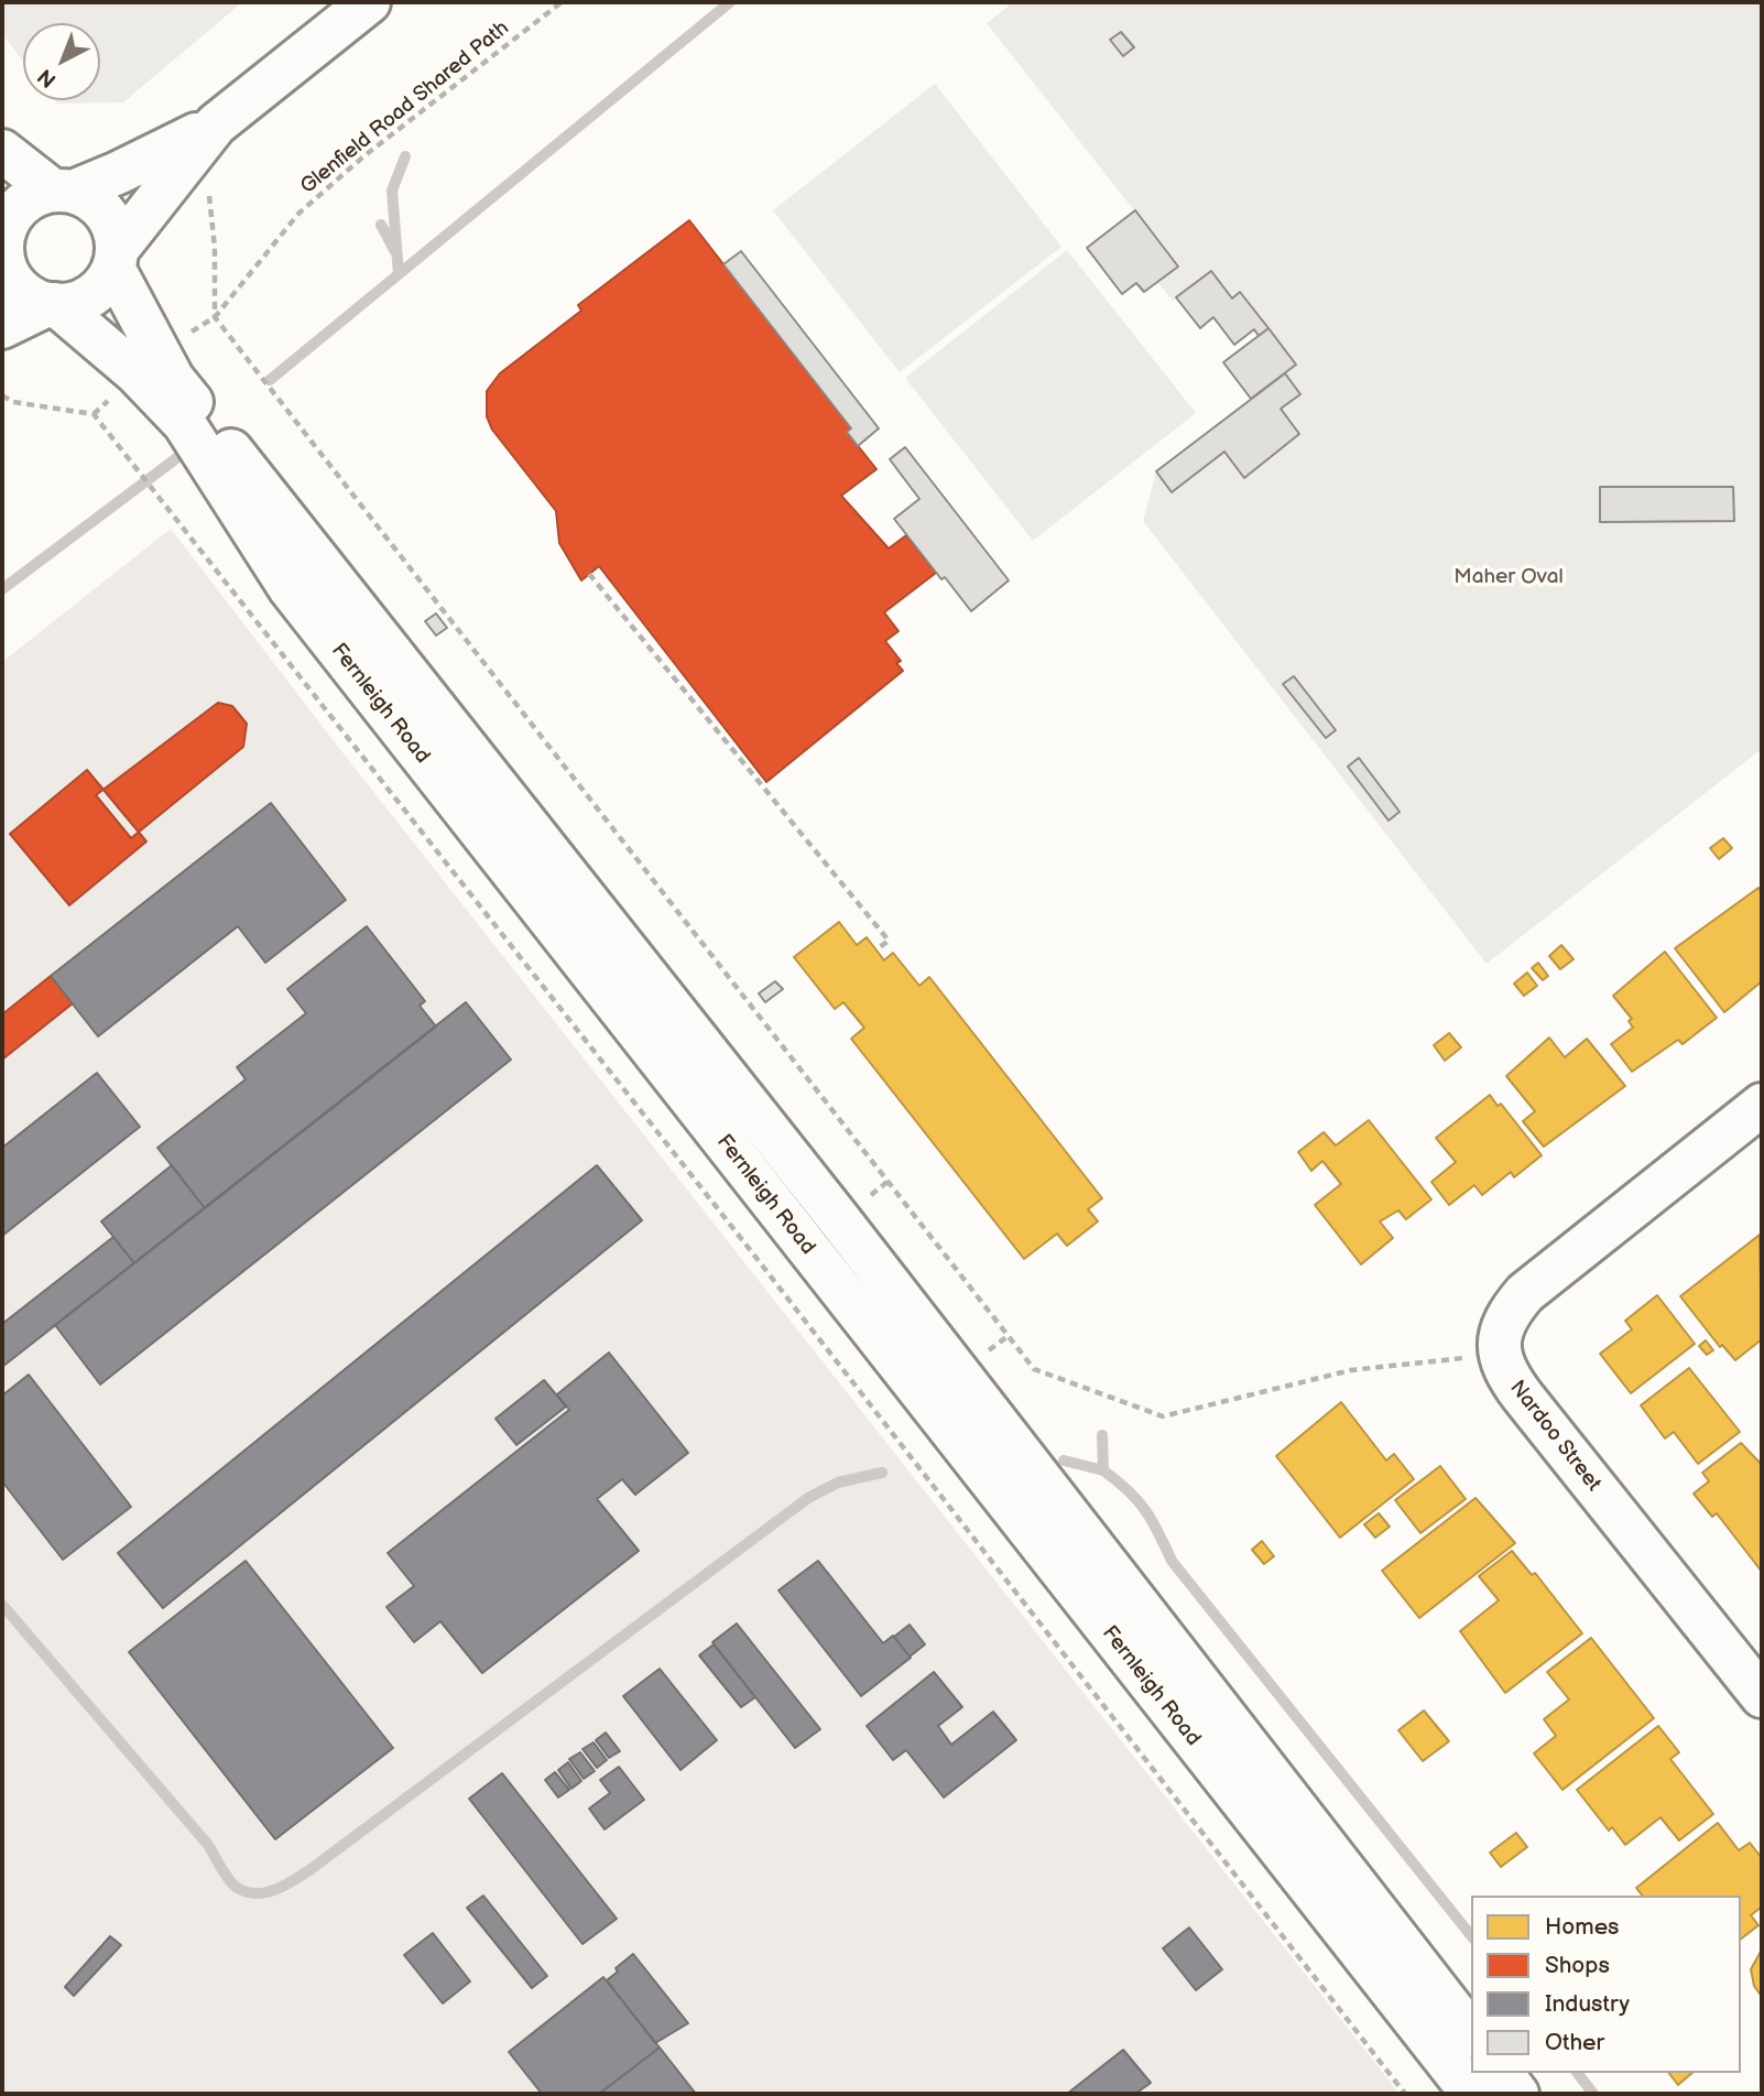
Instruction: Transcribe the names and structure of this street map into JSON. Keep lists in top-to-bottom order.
{
  "streets": {
    "street": ["Fernleigh Road", "Nardoo Street"],
    "path": ["Glenfield Road Shared Path"]
  },
  "parks": ["Maher Oval"],
  "legend": [
    "Homes",
    "Shops",
    "Industry",
    "Other"
  ],
  "north": "bottom left"
}
